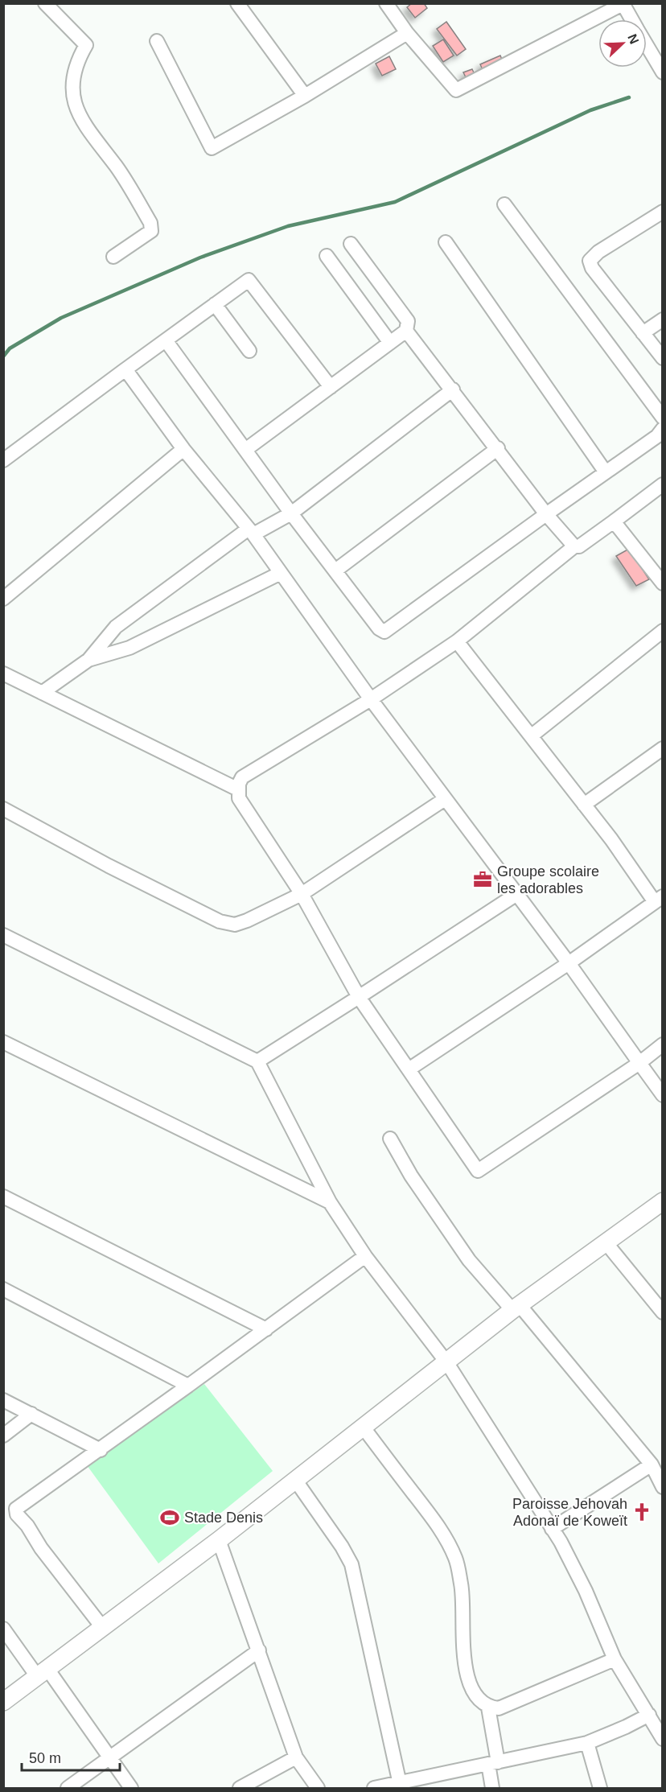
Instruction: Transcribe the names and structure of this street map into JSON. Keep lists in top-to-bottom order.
{
  "places": {
    "office": ["Groupe scolaire les adorables"],
    "church": ["Paroisse Jehovah Adonaï de Koweït"],
    "sports": ["Stade Denis"]
  },
  "scale_bar": "50 m",
  "north": "top right"
}
